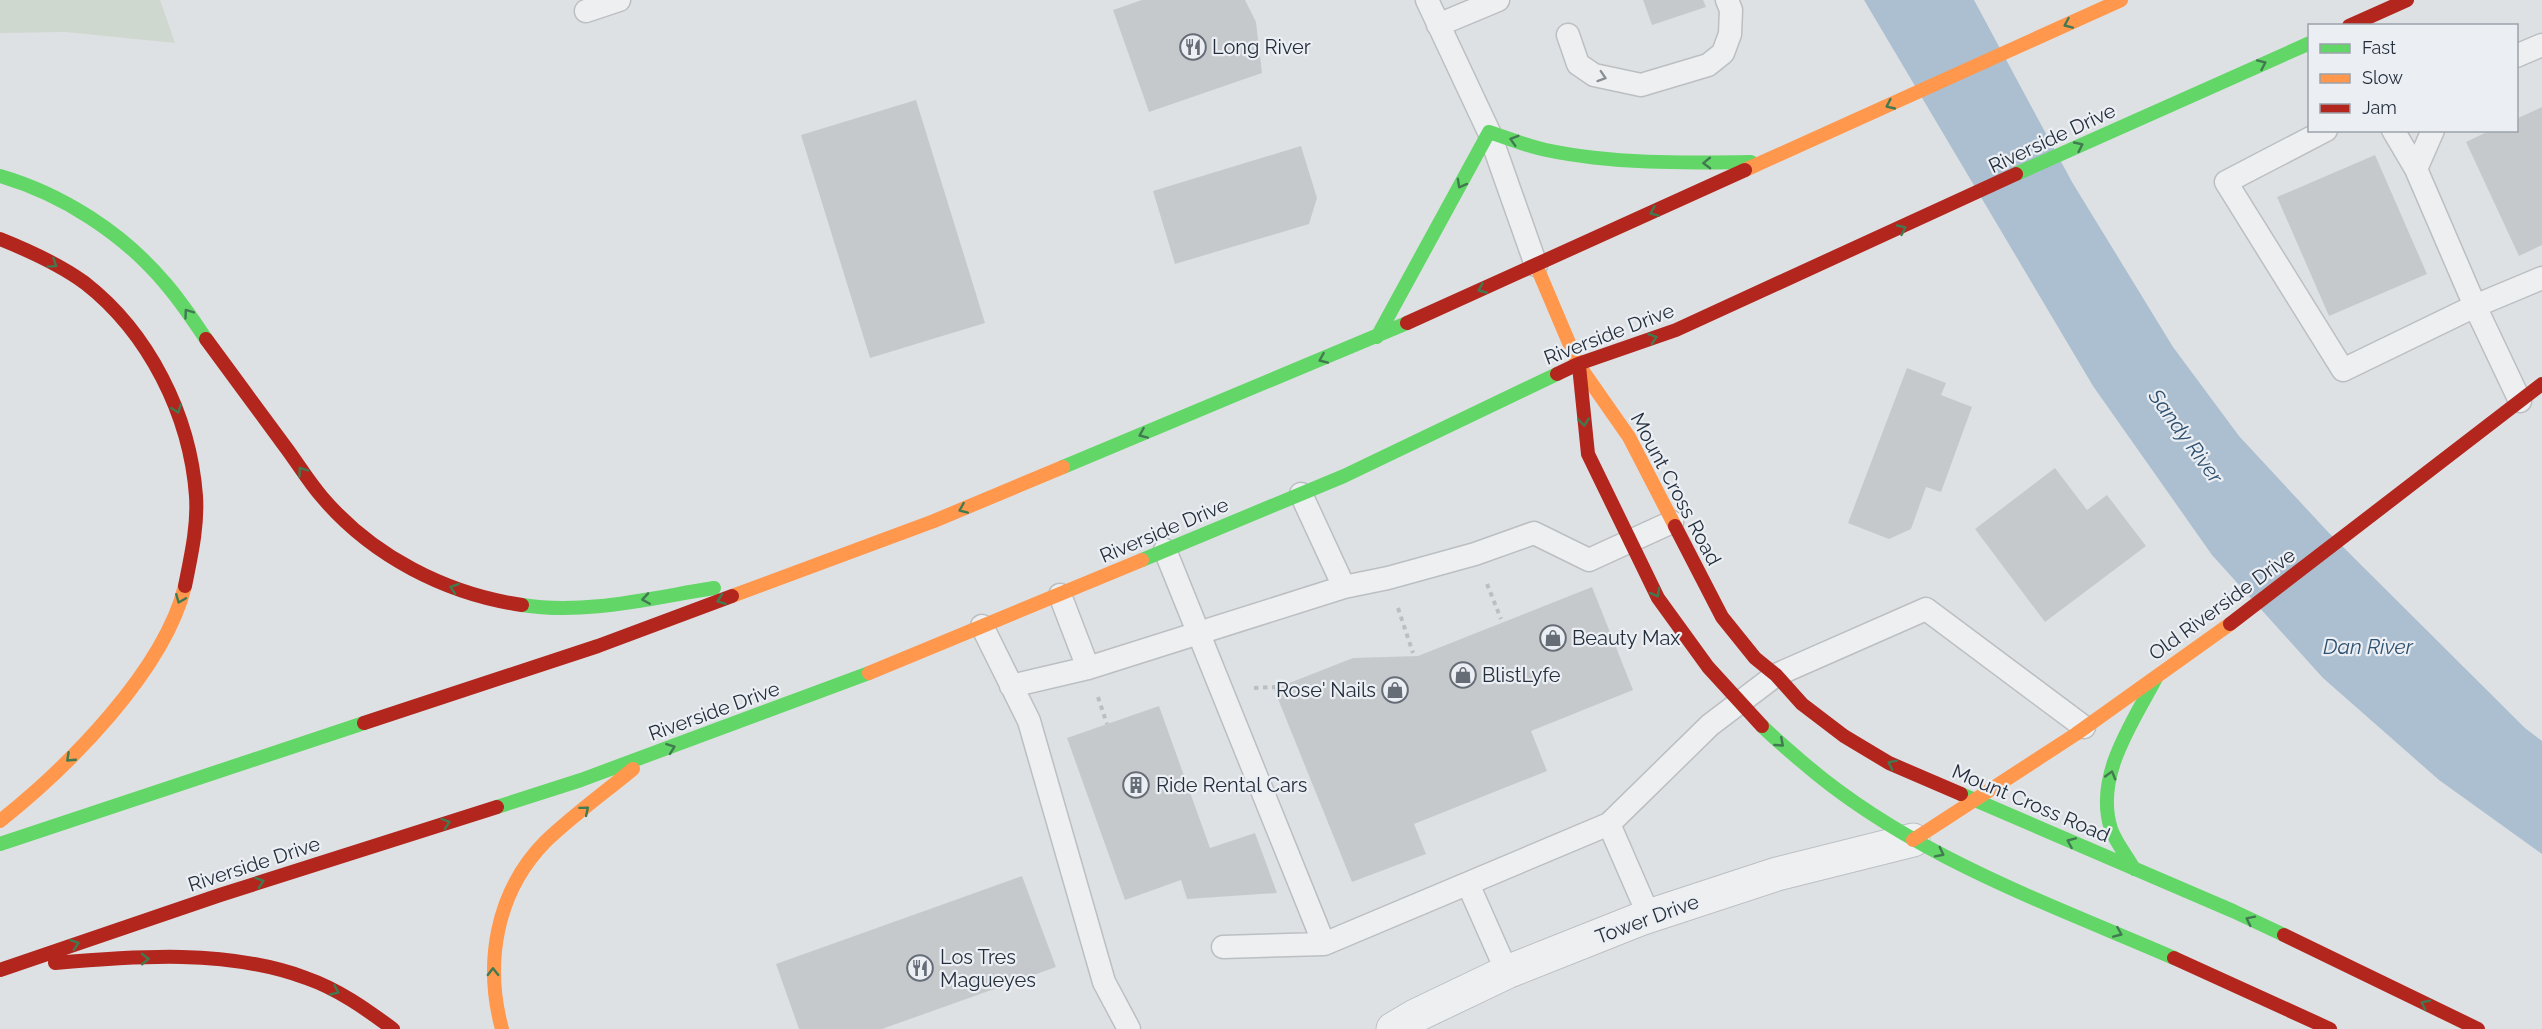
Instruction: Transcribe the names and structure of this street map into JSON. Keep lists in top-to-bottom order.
{
  "streets": {
    "main road": ["Riverside Drive", "Mount Cross Road", "Old Riverside Drive"],
    "street": ["Tower Drive"]
  },
  "crossings": [
    ["Riverside Drive", "Mount Cross Road"],
    ["Mount Cross Road", "Old Riverside Drive"],
    ["Old Riverside Drive", "Tower Drive"]
  ],
  "water": ["Sandy River", "Dan River"],
  "places": {
    "restaurant": ["Long River", "Los Tres Magueyes"],
    "shop": ["Beauty Max", "BlistLyfe", "Rose' Nails"],
    "building": ["Ride Rental Cars"]
  },
  "legend": ["Fast", "Slow", "Jam"]
}
